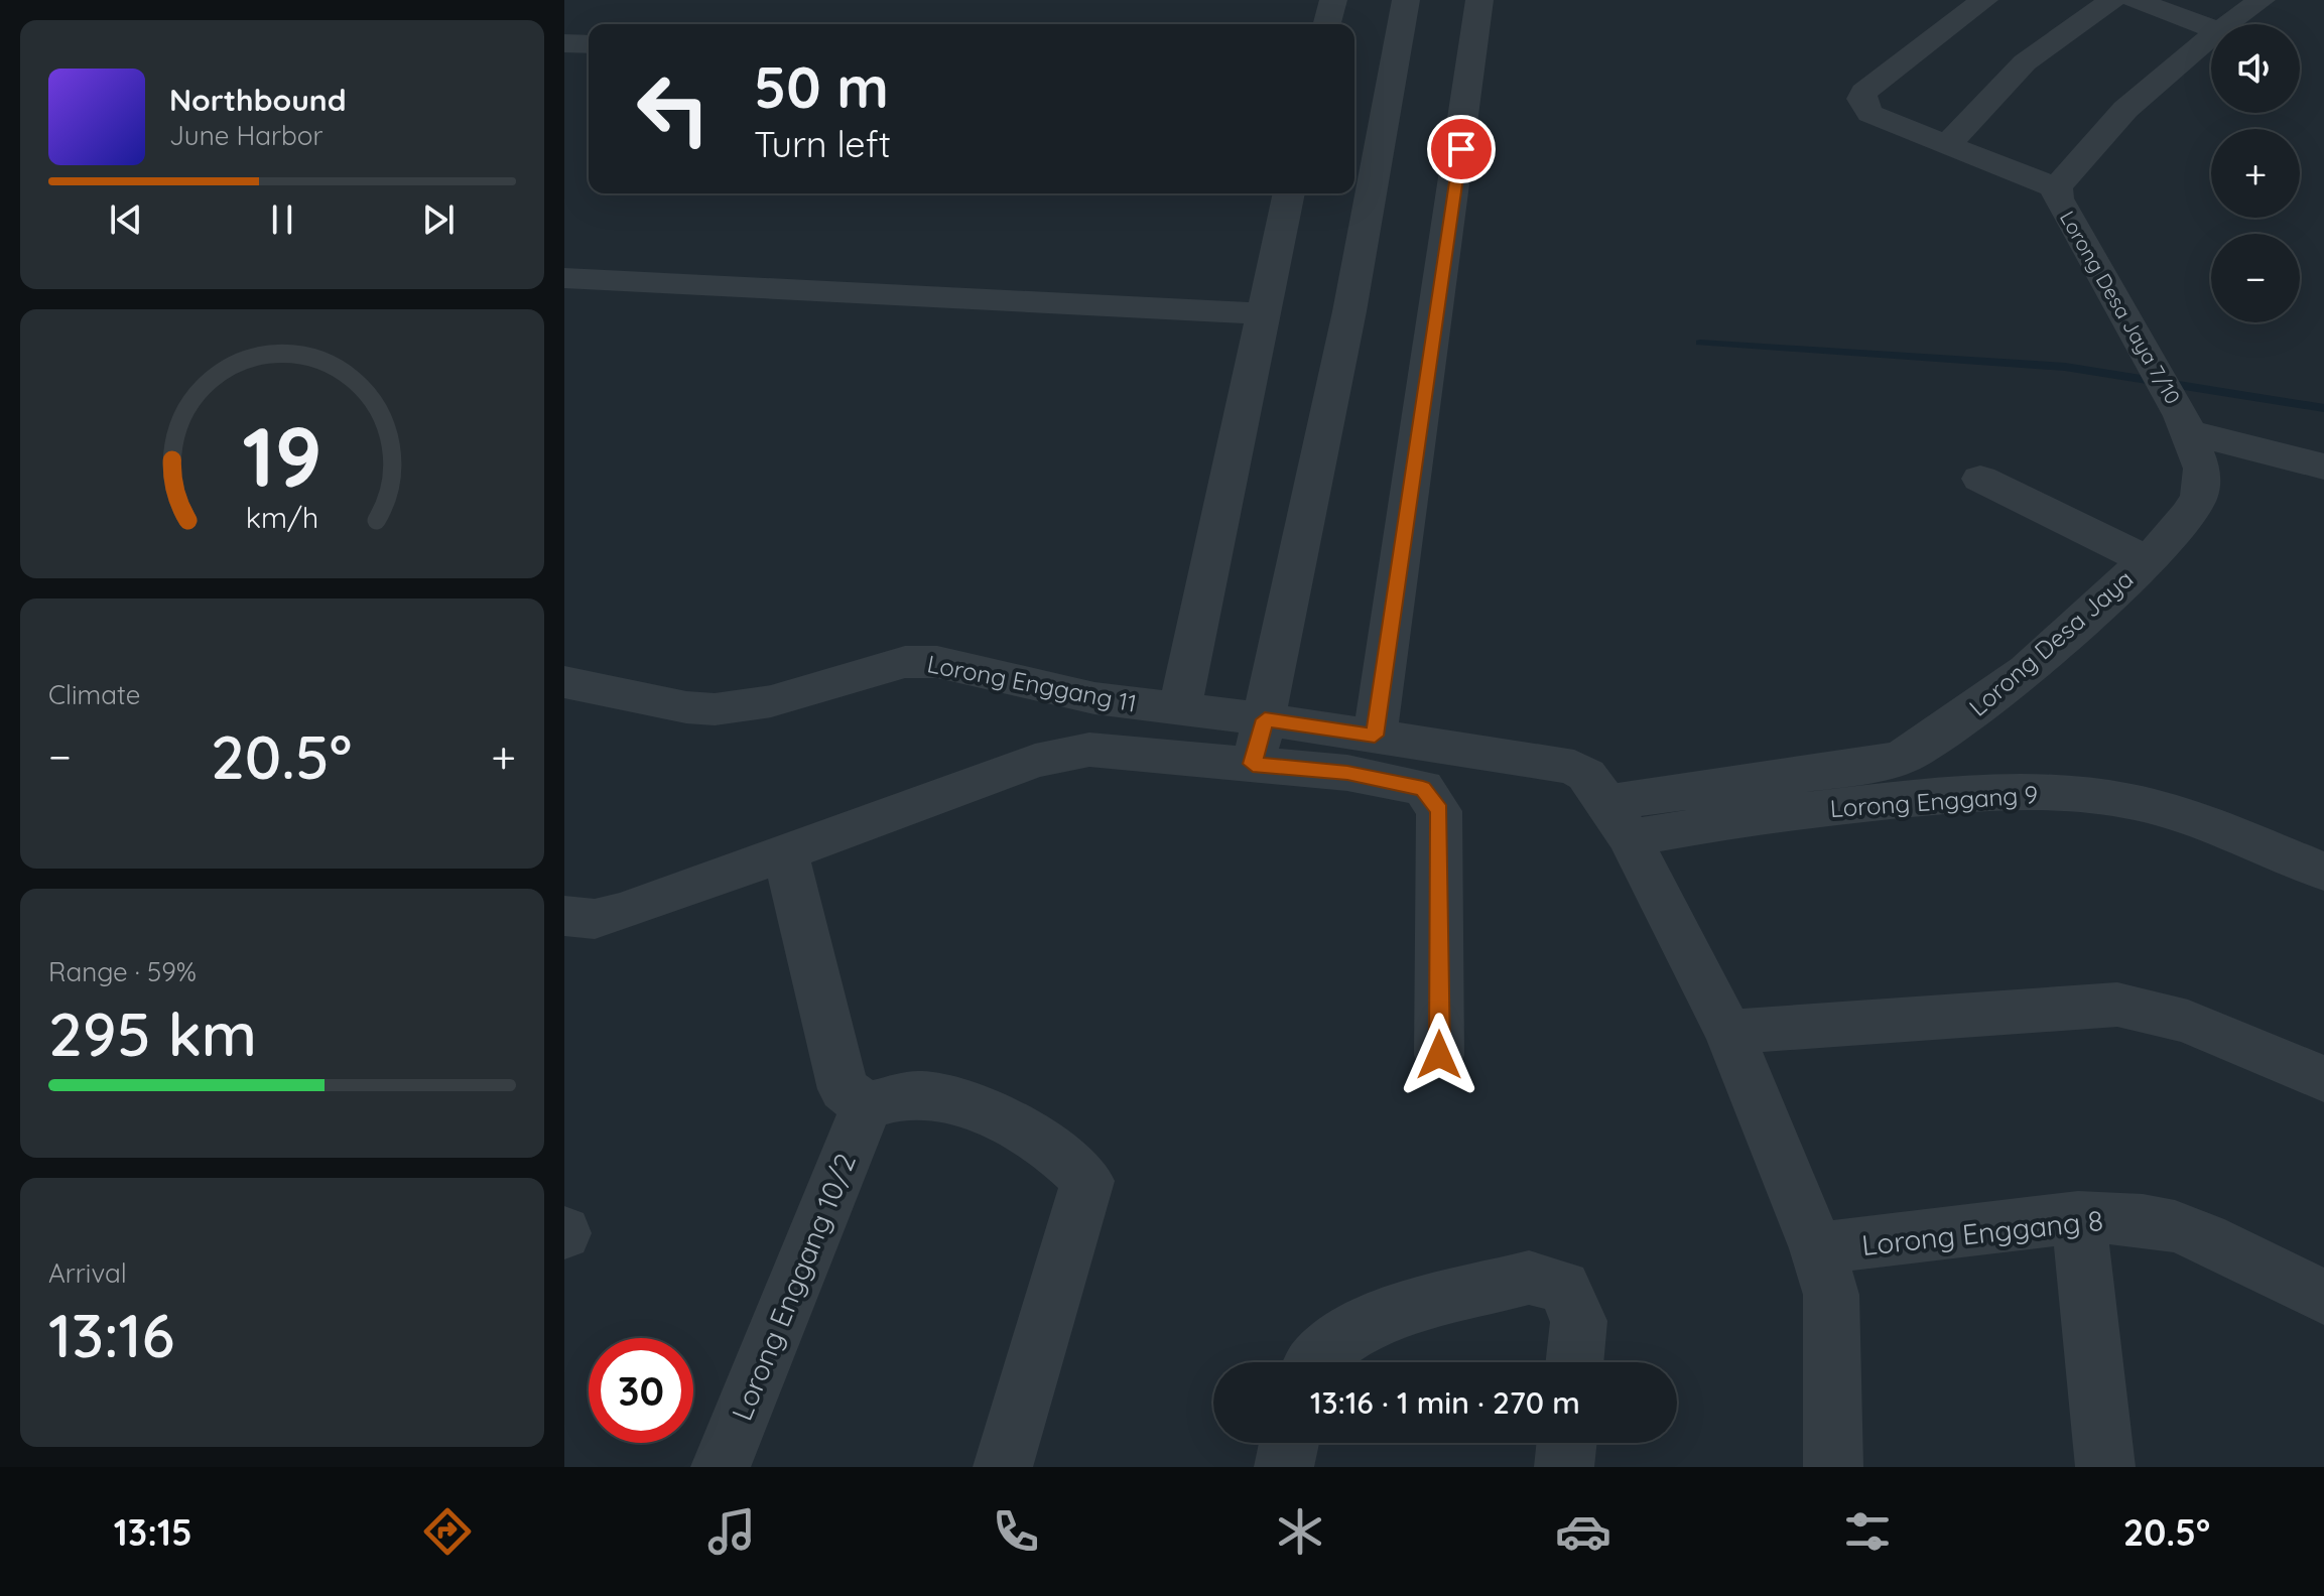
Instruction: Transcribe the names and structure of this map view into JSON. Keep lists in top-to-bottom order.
{
  "streets": {
    "street": [
      "Lorong Desa Jaya 7/10",
      "Lorong Desa Jaya",
      "Lorong Enggang 11",
      "Lorong Enggang 9",
      "Lorong Enggang 8",
      "Lorong Enggang 10/2"
    ]
  },
  "crossings": [
    ["Lorong Desa Jaya 7/10", "Lorong Desa Jaya"],
    ["Lorong Desa Jaya", "Lorong Enggang 11"],
    ["Lorong Desa Jaya", "Lorong Enggang 9"],
    ["Lorong Enggang 11", "Lorong Enggang 9"]
  ],
  "page": {
    "map_buttons": ["+", "−"],
    "turn": ["50 m", "Turn left"],
    "song": ["Northbound", "June Harbor"],
    "tile": [
      "Climate",
      ["Range · 59%", "295 km"],
      ["Arrival", "13:16"]
    ],
    "heat": ["−", "20.5°", "+"],
    "limit": "30",
    "trip": "13:16 · 1 min · 270 m",
    "tabs": ["13:15", "20.5°"],
    "gauge": ["19", "km/h"]
  }
}
